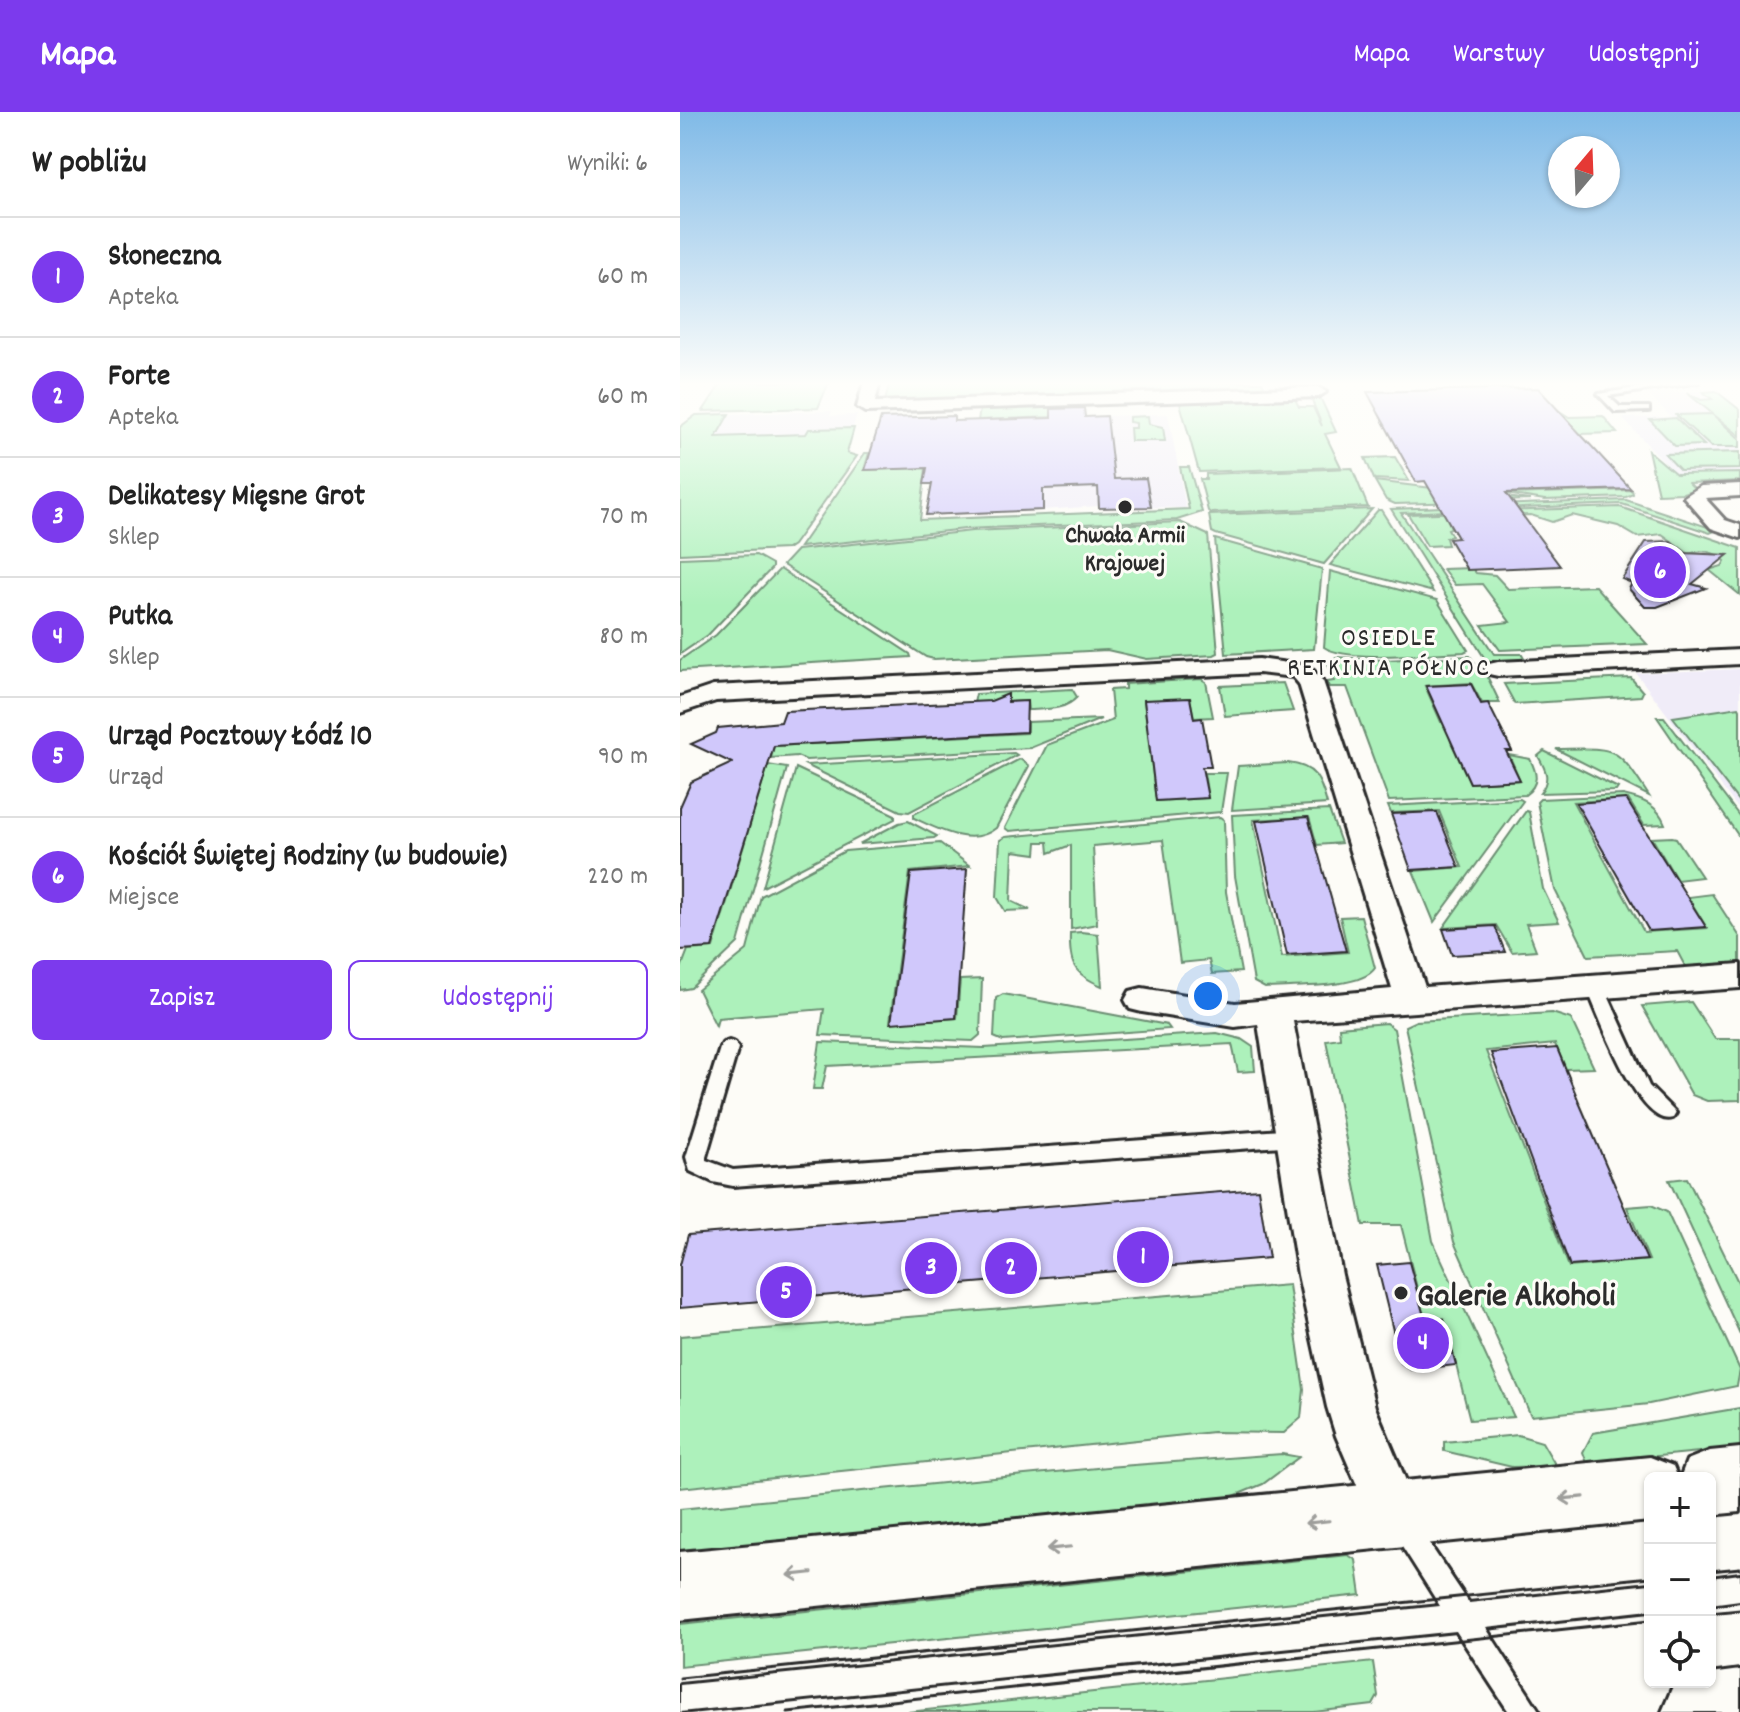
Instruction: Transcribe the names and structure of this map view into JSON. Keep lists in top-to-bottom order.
{
  "districts": ["OSIEDLE RETKINIA PÓŁNOC"],
  "places": ["Chwała Armii Krajowej", "Galerie Alkoholi"],
  "north": "top",
  "page": {
    "header": "Mapa",
    "nav": ["Mapa", "Warstwy", "Udostępnij"],
    "heading": ["W pobliżu", "Wyniki: 6"],
    "list": [
      {
        "mark": "1",
        "name": "Słoneczna",
        "note": "Apteka",
        "value": "60 m"
      },
      {
        "mark": "2",
        "name": "Forte",
        "note": "Apteka",
        "value": "60 m"
      },
      {
        "mark": "3",
        "name": "Delikatesy Mięsne Grot",
        "note": "Sklep",
        "value": "70 m"
      },
      {
        "mark": "4",
        "name": "Putka",
        "note": "Sklep",
        "value": "80 m"
      },
      {
        "mark": "5",
        "name": "Urząd Pocztowy Łódź 10",
        "note": "Urząd",
        "value": "90 m"
      },
      {
        "mark": "6",
        "name": "Kościół Świętej Rodziny (w budowie)",
        "note": "Miejsce",
        "value": "220 m"
      }
    ],
    "pins": [
      "6",
      "1",
      "2",
      "3",
      "5",
      "4"
    ],
    "buttons": ["Zapisz", "Udostępnij"],
    "map_buttons": ["+", "−"]
  }
}
